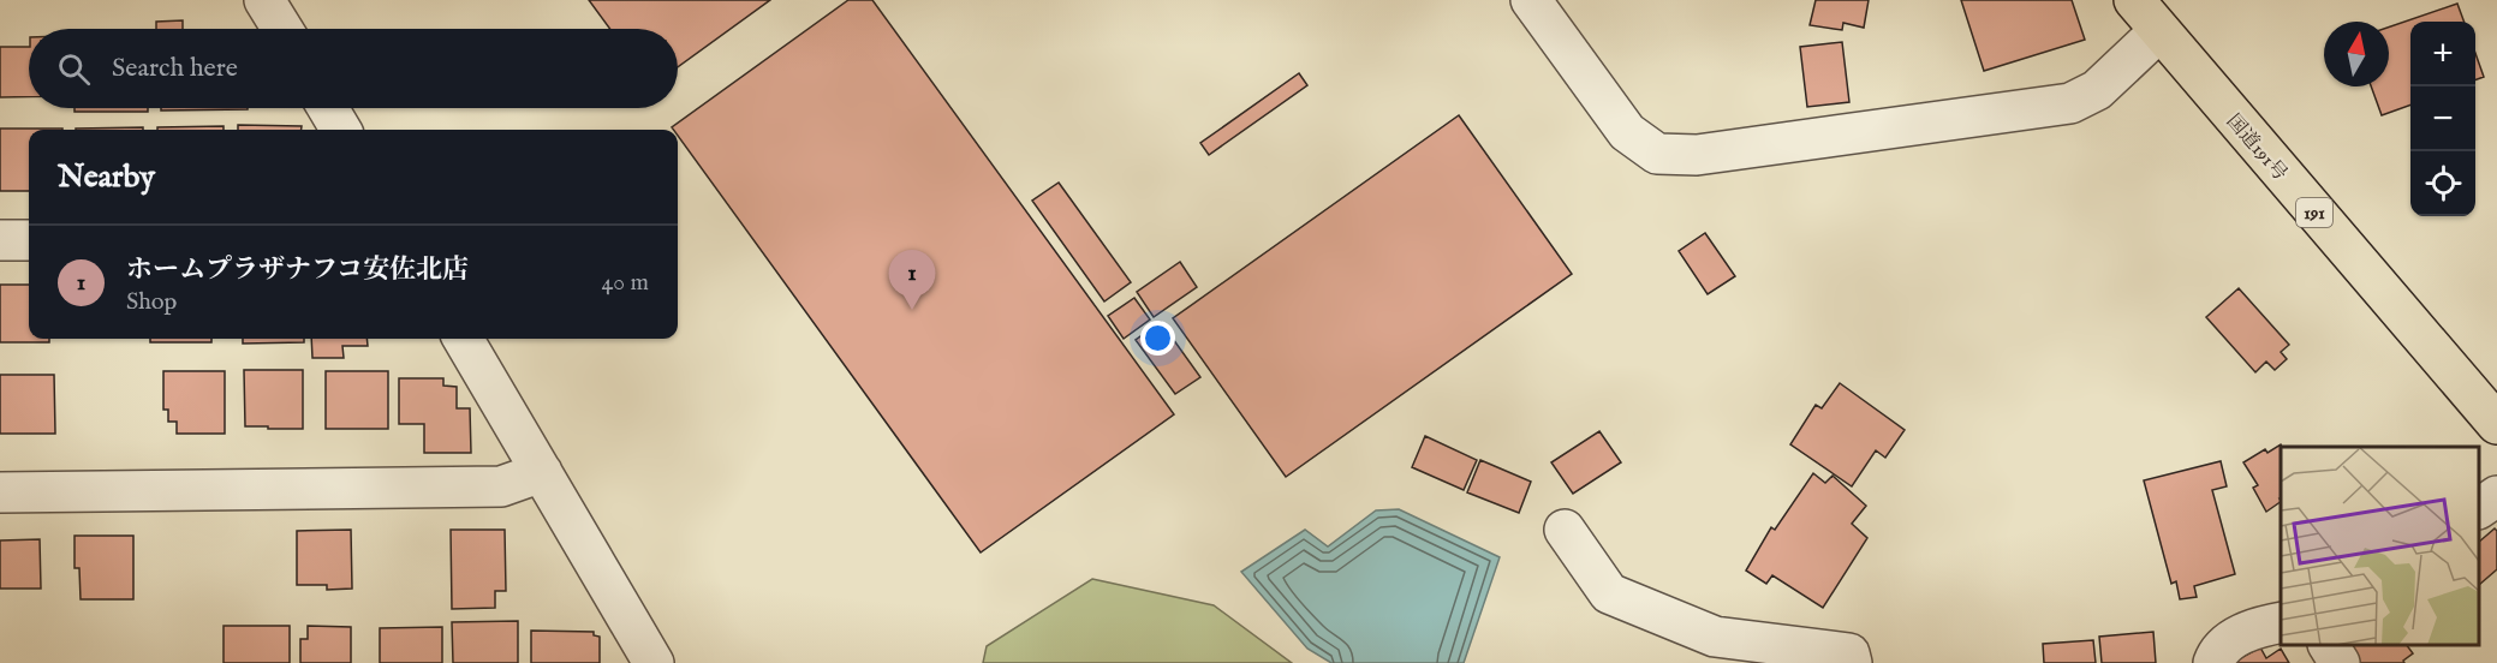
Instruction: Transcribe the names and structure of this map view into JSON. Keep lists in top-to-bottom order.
{
  "streets": {
    "highway": ["国道191号", "191"]
  },
  "north": "top",
  "page": {
    "map_buttons": ["+", "−"],
    "search": "Search here",
    "heading": "Nearby",
    "list": [
      {
        "mark": "1",
        "name": "ホームプラザナフコ安佐北店",
        "note": "Shop",
        "value": "40 m"
      }
    ],
    "pins": "1"
  }
}
